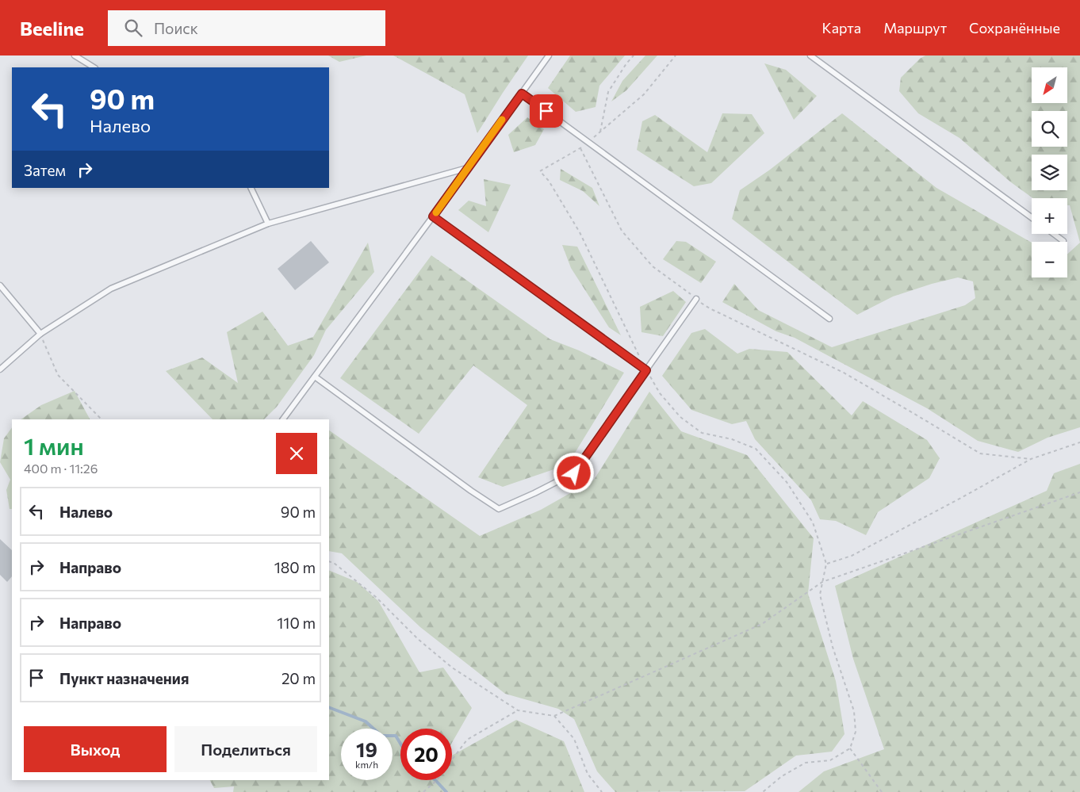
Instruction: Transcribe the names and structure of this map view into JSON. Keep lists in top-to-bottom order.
{
  "north": "bottom left",
  "page": {
    "header": "Beeline",
    "search": "Поиск",
    "nav": ["Карта", "Маршрут", "Сохранённые"],
    "map_buttons": ["+", "−"],
    "turn": ["90 m", "Налево"],
    "then": "Затем",
    "heading": ["1 мин", "400 m · 11:26"],
    "list": [
      {
        "name": "Налево",
        "value": "90 m"
      },
      {
        "name": "Направо",
        "value": "180 m"
      },
      {
        "name": "Направо",
        "value": "110 m"
      },
      {
        "name": "Пункт назначения",
        "value": "20 m"
      }
    ],
    "buttons": ["Выход", "Поделиться"],
    "speed": "19 km/h",
    "limit": "20"
  }
}
